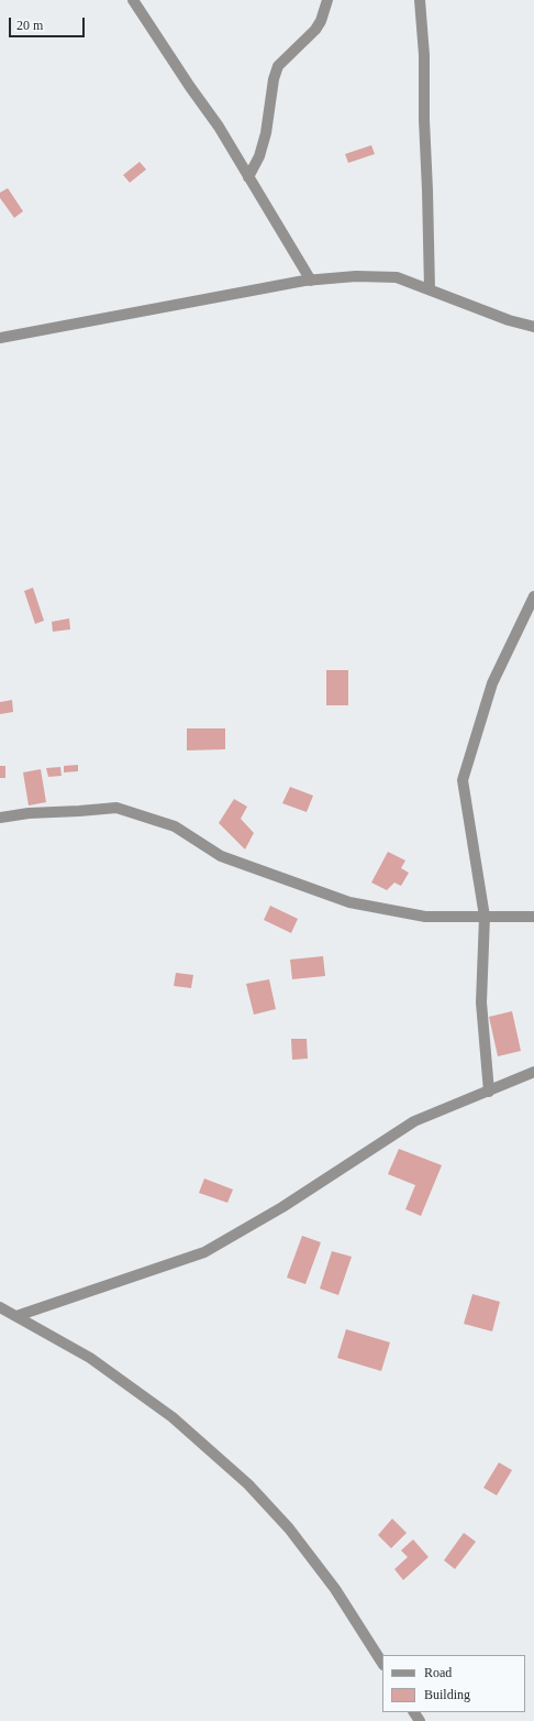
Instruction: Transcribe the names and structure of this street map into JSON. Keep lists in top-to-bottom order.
{
  "legend": ["Road", "Building"],
  "scale_bar": "20 m"
}
